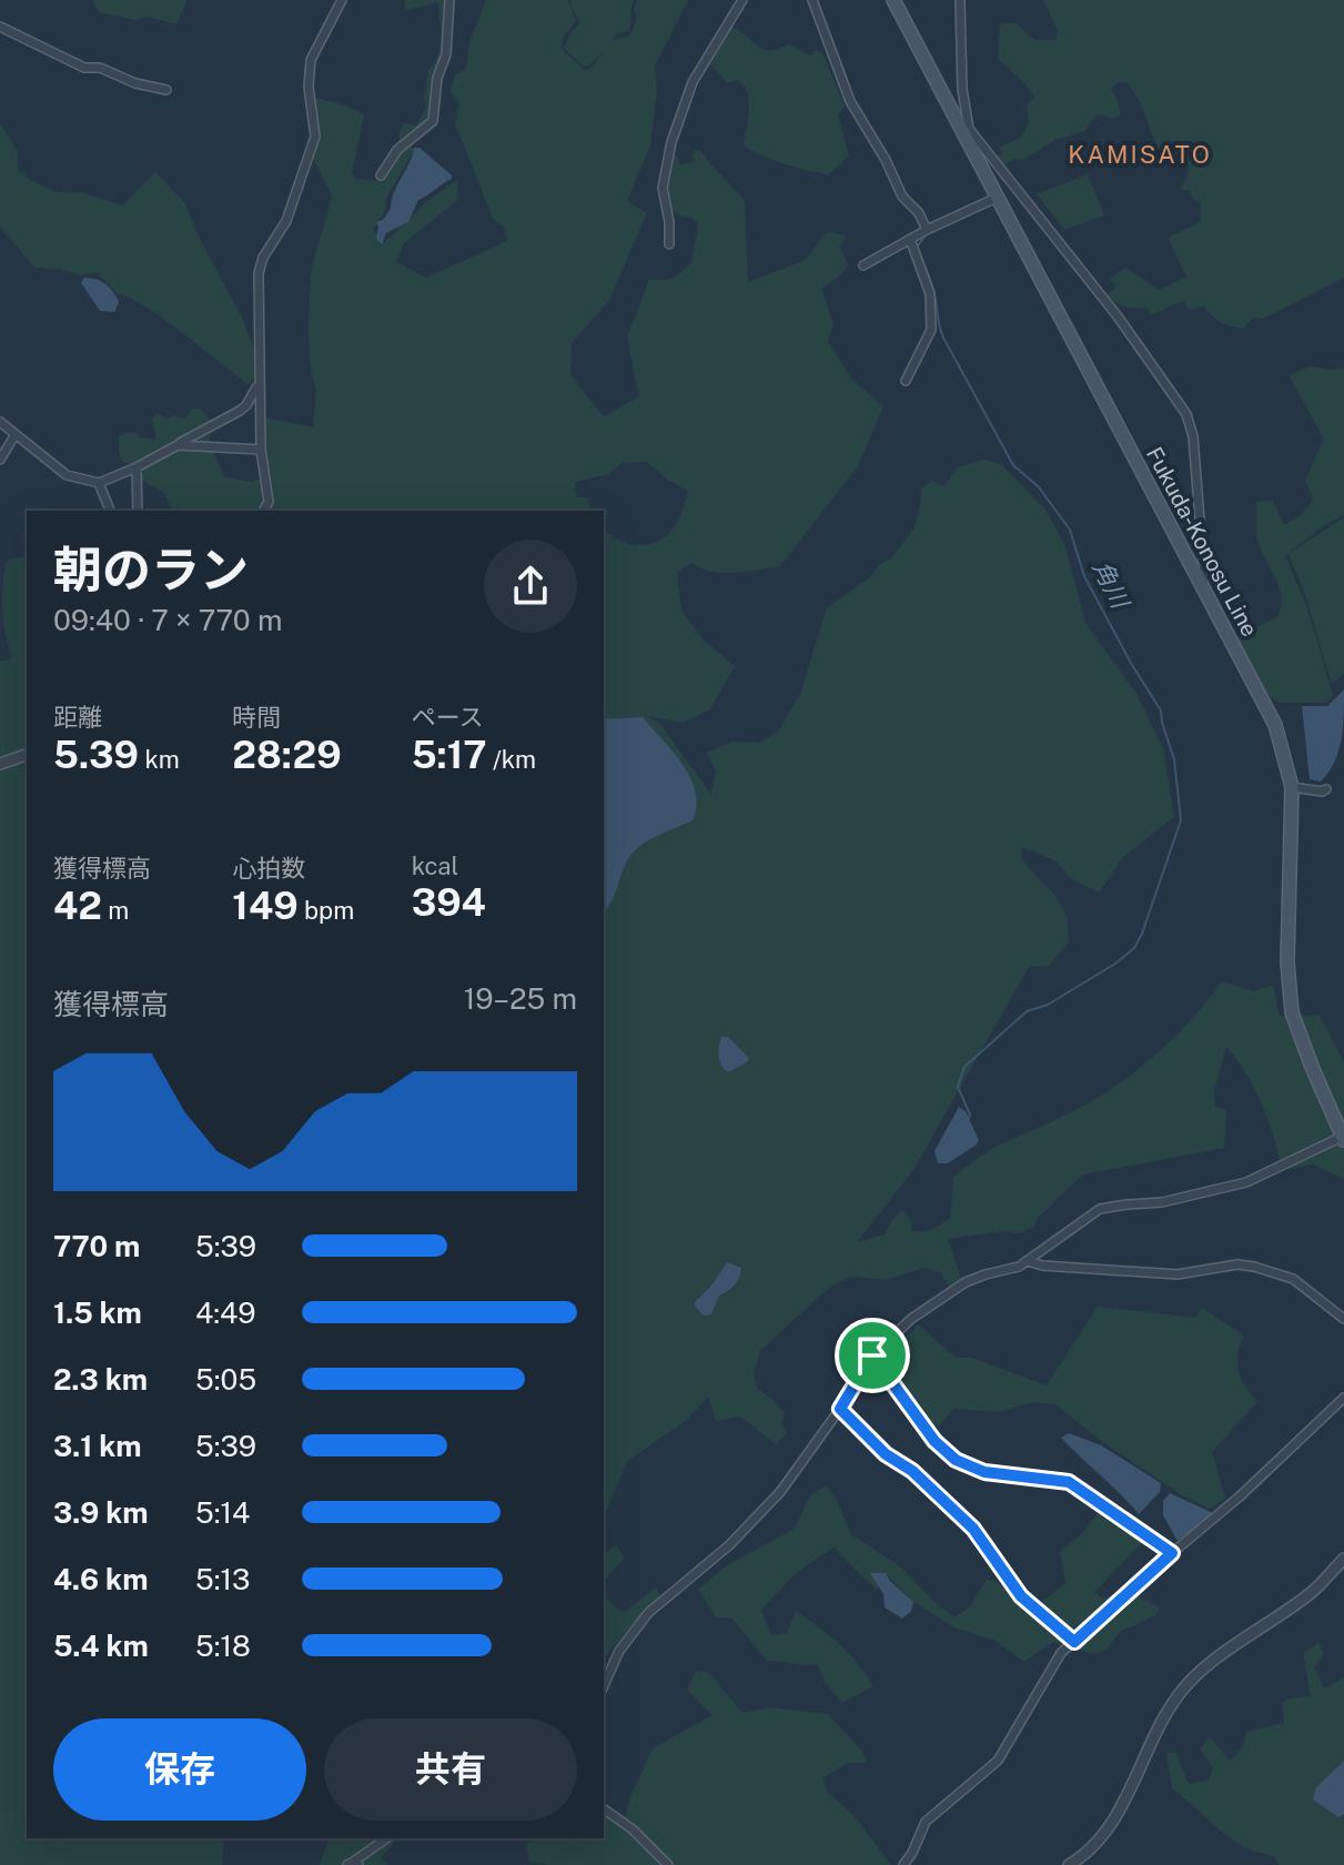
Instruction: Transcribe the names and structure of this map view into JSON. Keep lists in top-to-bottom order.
{
  "streets": {
    "main road": ["Fukuda-Konosu Line"]
  },
  "districts": ["KAMISATO"],
  "water": ["角川"],
  "page": {
    "heading": ["朝のラン", "09:40 · 7 × 770 m"],
    "stats": [
      ["距離", "5.39 km"],
      ["時間", "28:29"],
      ["ペース", "5:17 /km"],
      ["獲得標高", "42 m"],
      ["心拍数", "149 bpm"],
      ["kcal", "394"]
    ],
    "chart": ["獲得標高", "19–25 m"],
    "list": [
      {
        "name": "770 m",
        "note": "5:39"
      },
      {
        "name": "1.5 km",
        "note": "4:49"
      },
      {
        "name": "2.3 km",
        "note": "5:05"
      },
      {
        "name": "3.1 km",
        "note": "5:39"
      },
      {
        "name": "3.9 km",
        "note": "5:14"
      },
      {
        "name": "4.6 km",
        "note": "5:13"
      },
      {
        "name": "5.4 km",
        "note": "5:18"
      }
    ],
    "buttons": ["保存", "共有"]
  }
}
